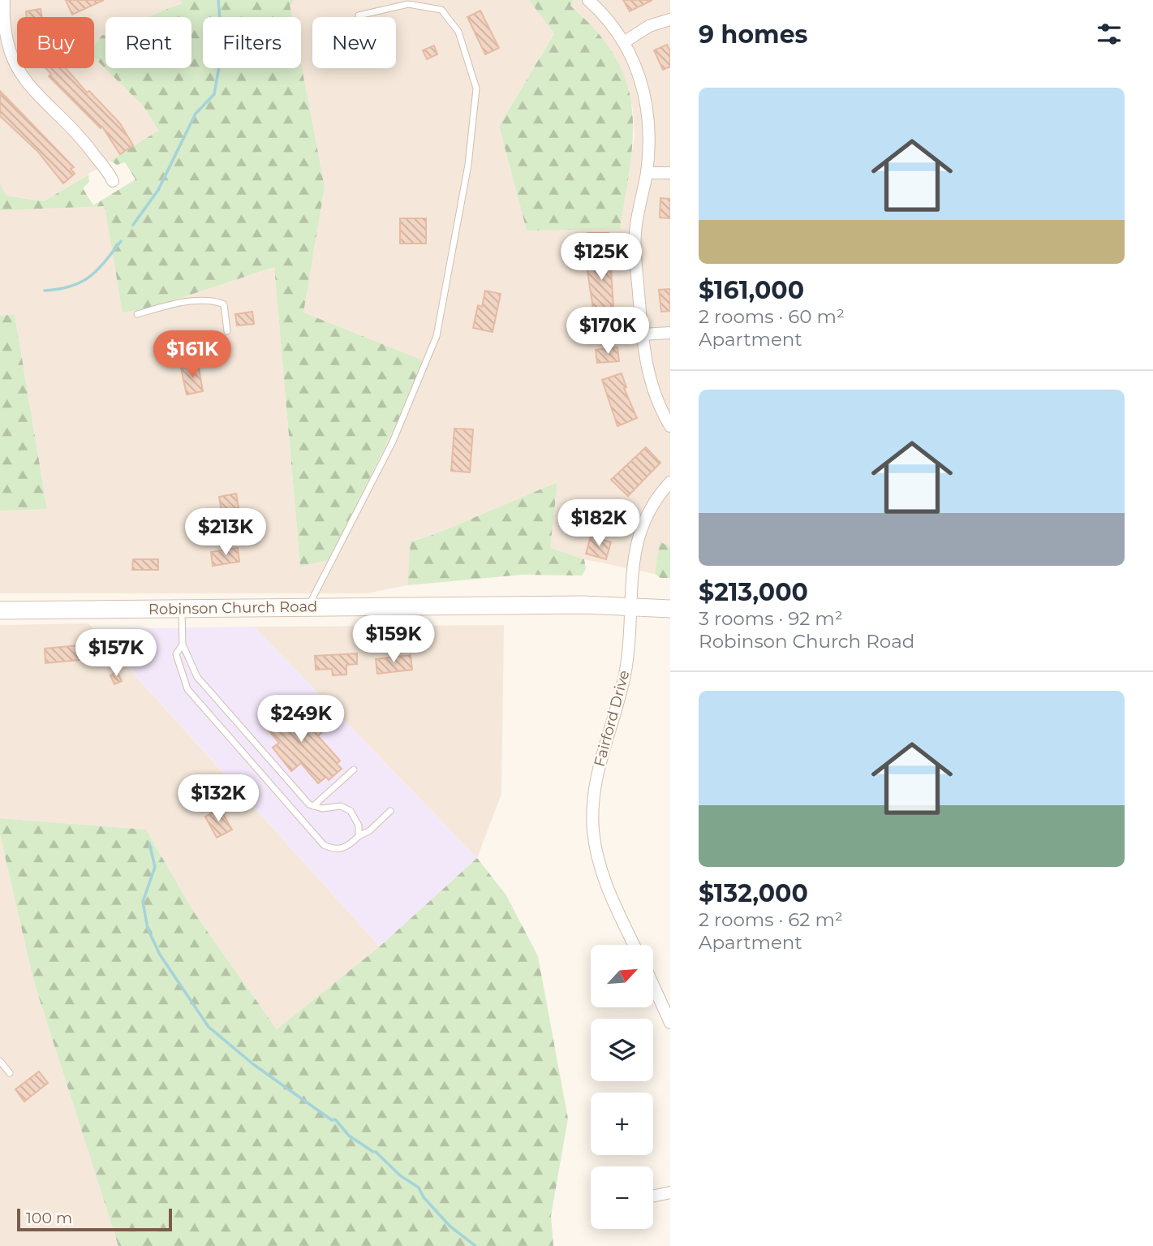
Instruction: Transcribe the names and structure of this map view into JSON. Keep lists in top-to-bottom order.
{
  "streets": {
    "street": ["Robinson Church Road", "Fairford Drive"]
  },
  "crossings": [
    ["Robinson Church Road", "Fairford Drive"]
  ],
  "scale_bar": "100 m",
  "north": "top right",
  "page": {
    "heading": "9 homes",
    "chip": [
      "Buy",
      "Rent",
      "Filters",
      "New"
    ],
    "list": [
      {
        "name": "$161,000",
        "note": "2 rooms · 60 m² · Apartment"
      },
      {
        "name": "$213,000",
        "note": "3 rooms · 92 m² · Robinson Church Road"
      },
      {
        "name": "$132,000",
        "note": "2 rooms · 62 m² · Apartment"
      }
    ],
    "price": [
      "$125K",
      "$170K",
      "$161K",
      "$182K",
      "$213K",
      "$159K",
      "$157K",
      "$249K",
      "$132K"
    ],
    "map_buttons": ["+", "−"],
    "scale": "100 m"
  }
}
